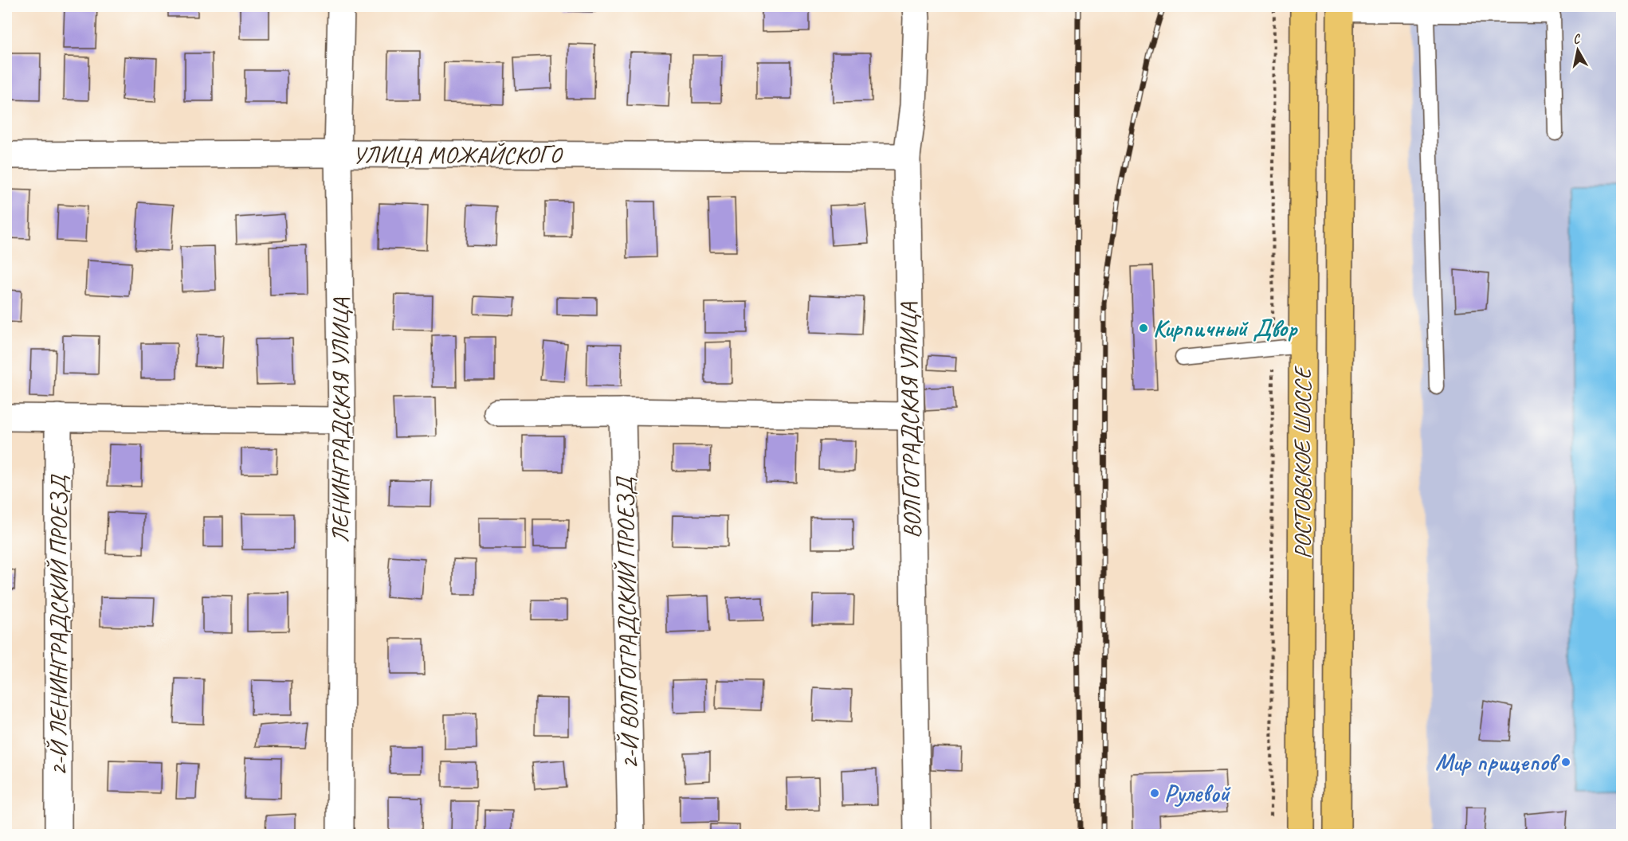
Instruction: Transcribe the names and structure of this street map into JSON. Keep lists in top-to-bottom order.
{
  "streets": {
    "main road": ["РОСТОВСКОЕ ШОССЕ"],
    "street": [
      "УЛИЦА МОЖАЙСКОГО",
      "ЛЕНИНГРАДСКАЯ УЛИЦА",
      "ВОЛГОГРАДСКАЯ УЛИЦА",
      "2-Й ВОЛГОГРАДСКИЙ ПРОЕЗД",
      "2-Й ЛЕНИНГРАДСКИЙ ПРОЕЗД"
    ]
  },
  "crossings": [
    ["УЛИЦА МОЖАЙСКОГО", "ЛЕНИНГРАДСКАЯ УЛИЦА"],
    ["УЛИЦА МОЖАЙСКОГО", "ВОЛГОГРАДСКАЯ УЛИЦА"]
  ],
  "places": ["Кирпичный Двор", "Мир прицепов", "Рулевой"],
  "north": "top"
}
